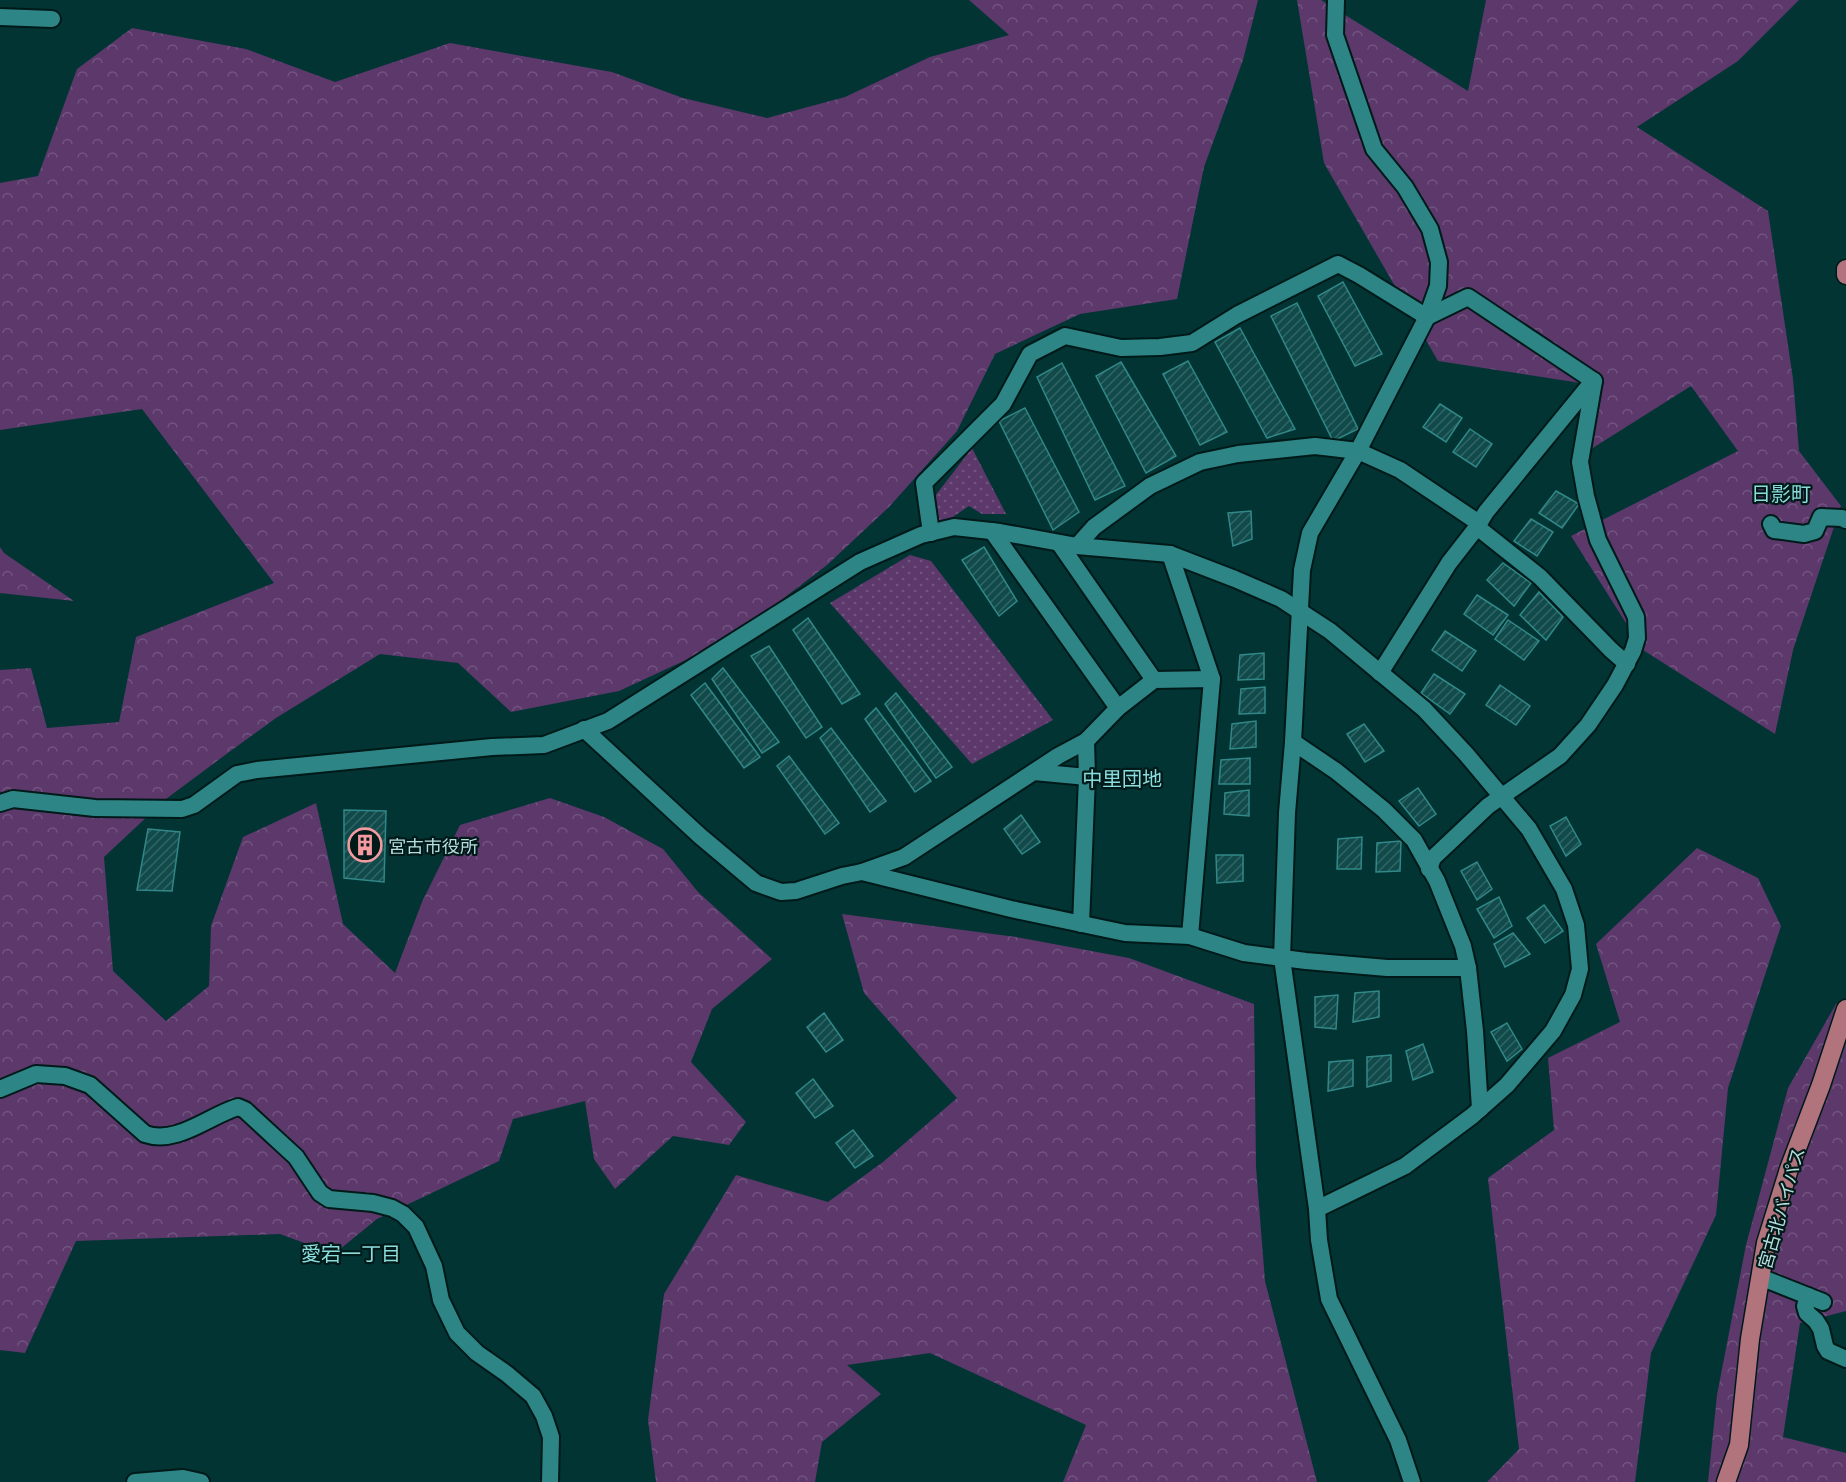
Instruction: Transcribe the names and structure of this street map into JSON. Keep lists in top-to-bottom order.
{
  "streets": {
    "highway": ["宮古北バイパス"]
  },
  "districts": ["日影町", "中里団地", "愛宕一丁目"],
  "places": {
    "building": ["宮古市役所"]
  }
}
